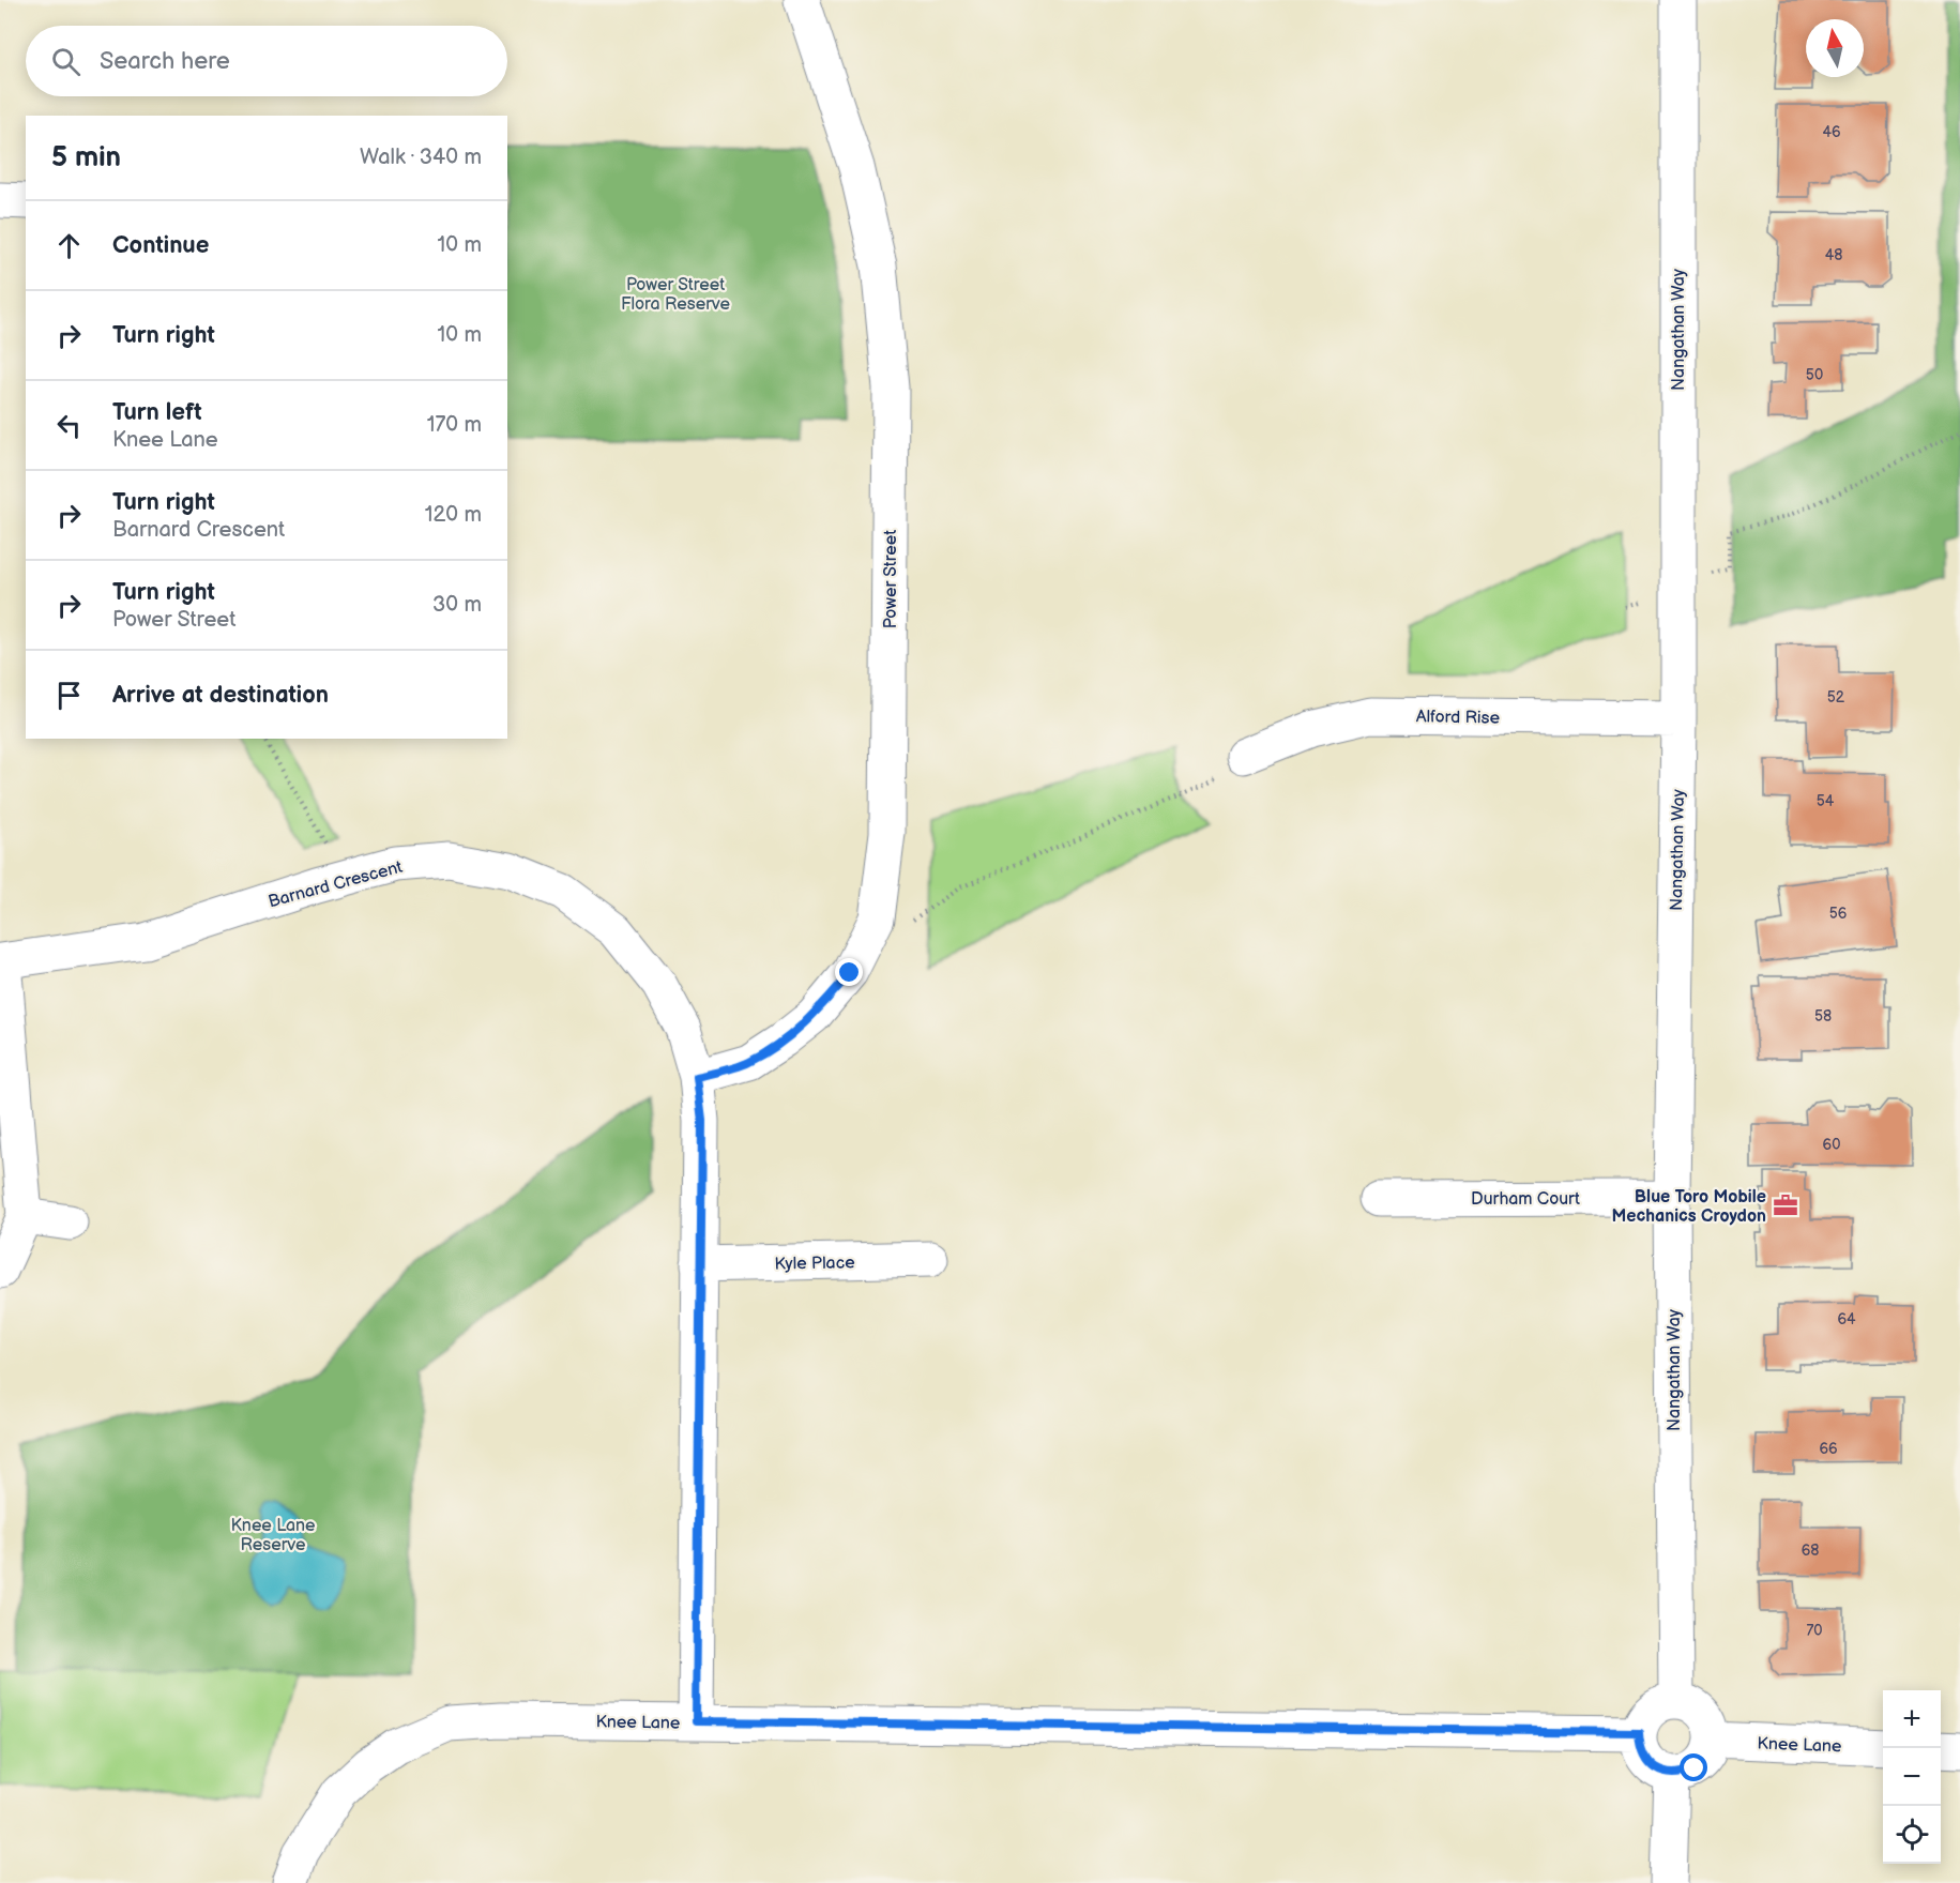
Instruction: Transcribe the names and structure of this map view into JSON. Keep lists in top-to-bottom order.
{
  "streets": {
    "street": [
      "Nangathan Way",
      "Power Street",
      "Alford Rise",
      "Barnard Crescent",
      "Durham Court",
      "Kyle Place",
      "Knee Lane"
    ]
  },
  "crossings": [
    ["Nangathan Way", "Alford Rise"],
    ["Nangathan Way", "Durham Court"],
    ["Nangathan Way", "Knee Lane"],
    ["Power Street", "Barnard Crescent"],
    ["Barnard Crescent", "Kyle Place"],
    ["Barnard Crescent", "Knee Lane"]
  ],
  "parks": ["Power Street Flora Reserve", "Knee Lane Reserve"],
  "places": {
    "office": ["Blue Toro Mobile Mechanics Croydon"]
  },
  "house_numbers": [
    "46",
    "48",
    "50",
    "52",
    "54",
    "56",
    "58",
    "60",
    "64",
    "66",
    "68",
    "70"
  ],
  "north": "top",
  "page": {
    "search": "Search here",
    "heading": ["5 min", "Walk · 340 m"],
    "list": [
      ["Continue", "10 m"],
      ["Turn right", "10 m"],
      ["Turn left", "Knee Lane", "170 m"],
      ["Turn right", "Barnard Crescent", "120 m"],
      ["Turn right", "Power Street", "30 m"],
      "Arrive at destination"
    ],
    "map_buttons": ["+", "−"]
  }
}
